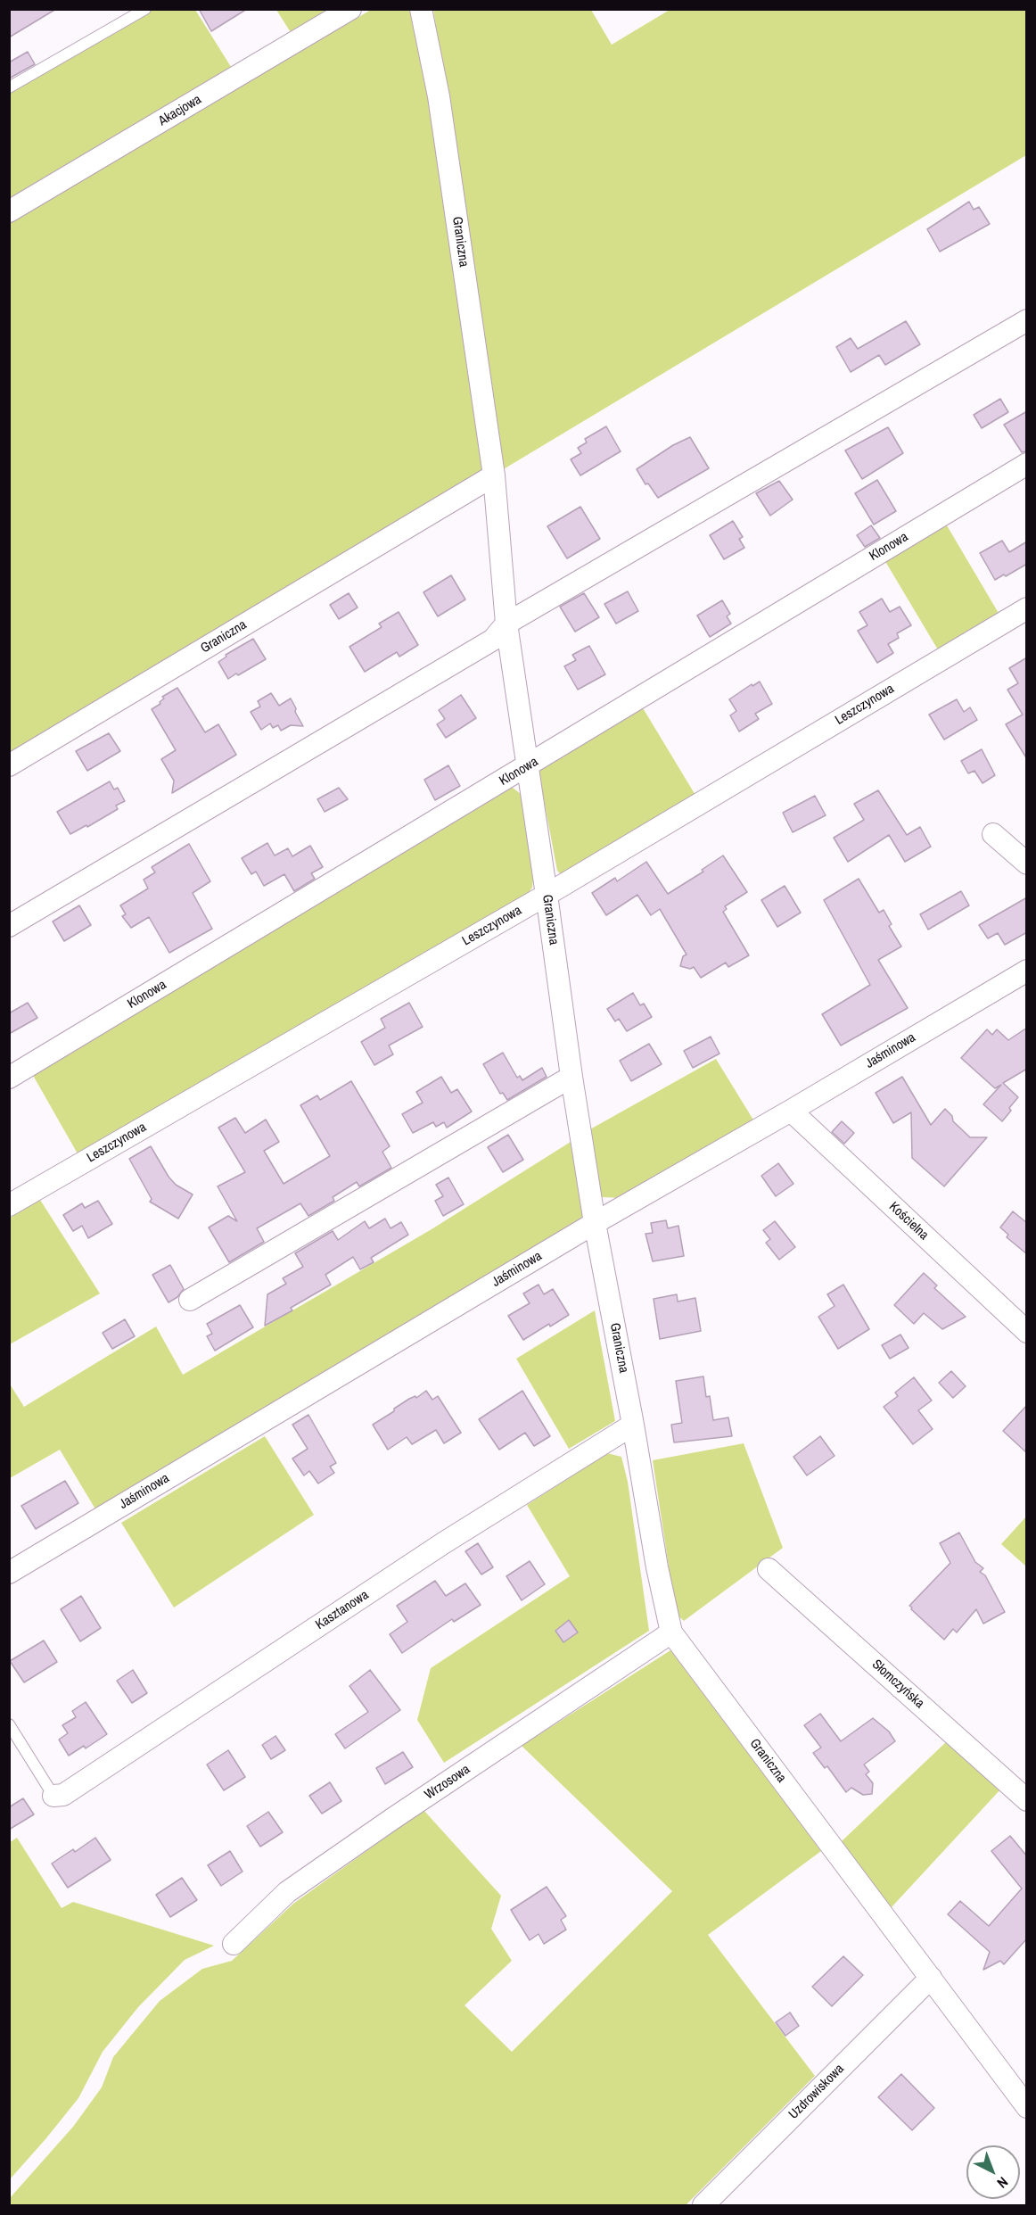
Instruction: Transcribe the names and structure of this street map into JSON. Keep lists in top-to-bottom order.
{
  "streets": {
    "street": [
      "Akacjowa",
      "Graniczna",
      "Klonowa",
      "Leszczynowa",
      "Jaśminowa",
      "Kościelna",
      "Kasztanowa",
      "Słomczyńska",
      "Wrzosowa",
      "Uzdrowiskowa"
    ]
  },
  "crossings": [
    ["Graniczna", "Klonowa"],
    ["Graniczna", "Leszczynowa"],
    ["Graniczna", "Jaśminowa"],
    ["Graniczna", "Kasztanowa"],
    ["Graniczna", "Wrzosowa"],
    ["Graniczna", "Uzdrowiskowa"],
    ["Jaśminowa", "Kościelna"]
  ],
  "north": "bottom right"
}
